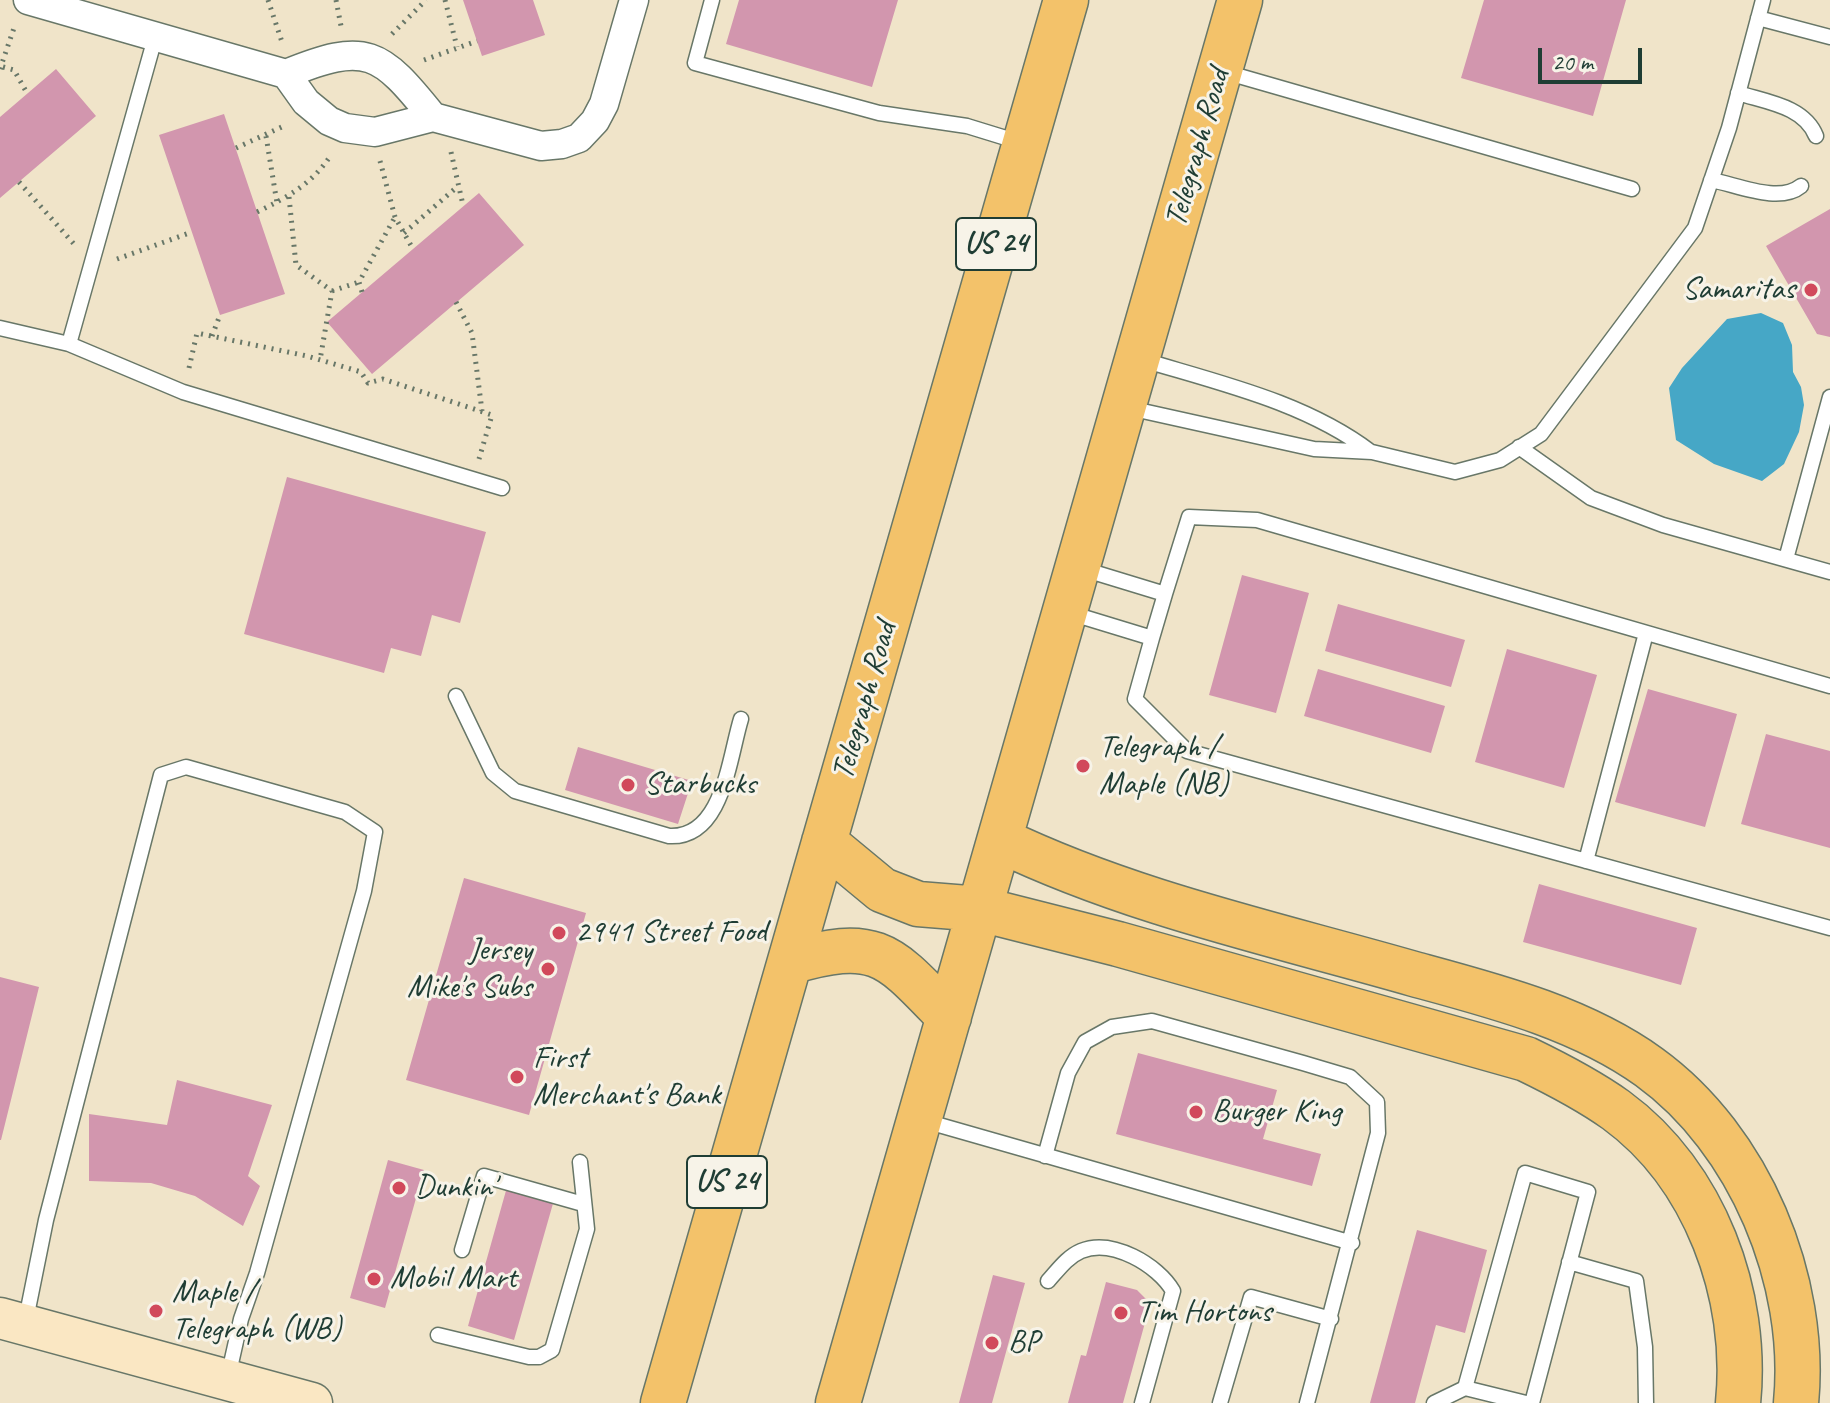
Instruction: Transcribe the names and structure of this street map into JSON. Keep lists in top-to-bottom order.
{
  "streets": {
    "highway": ["Telegraph Road", "US 24"]
  },
  "places": [
    "Samaritas",
    "Telegraph / Maple (NB)",
    "Starbucks",
    "2941 Street Food",
    "Jersey Mike's Subs",
    "First Merchant's Bank",
    "Burger King",
    "Dunkin'",
    "Mobil Mart",
    "Maple / Telegraph (WB)",
    "Tim Hortons",
    "BP"
  ],
  "scale_bar": "20 m"
}
